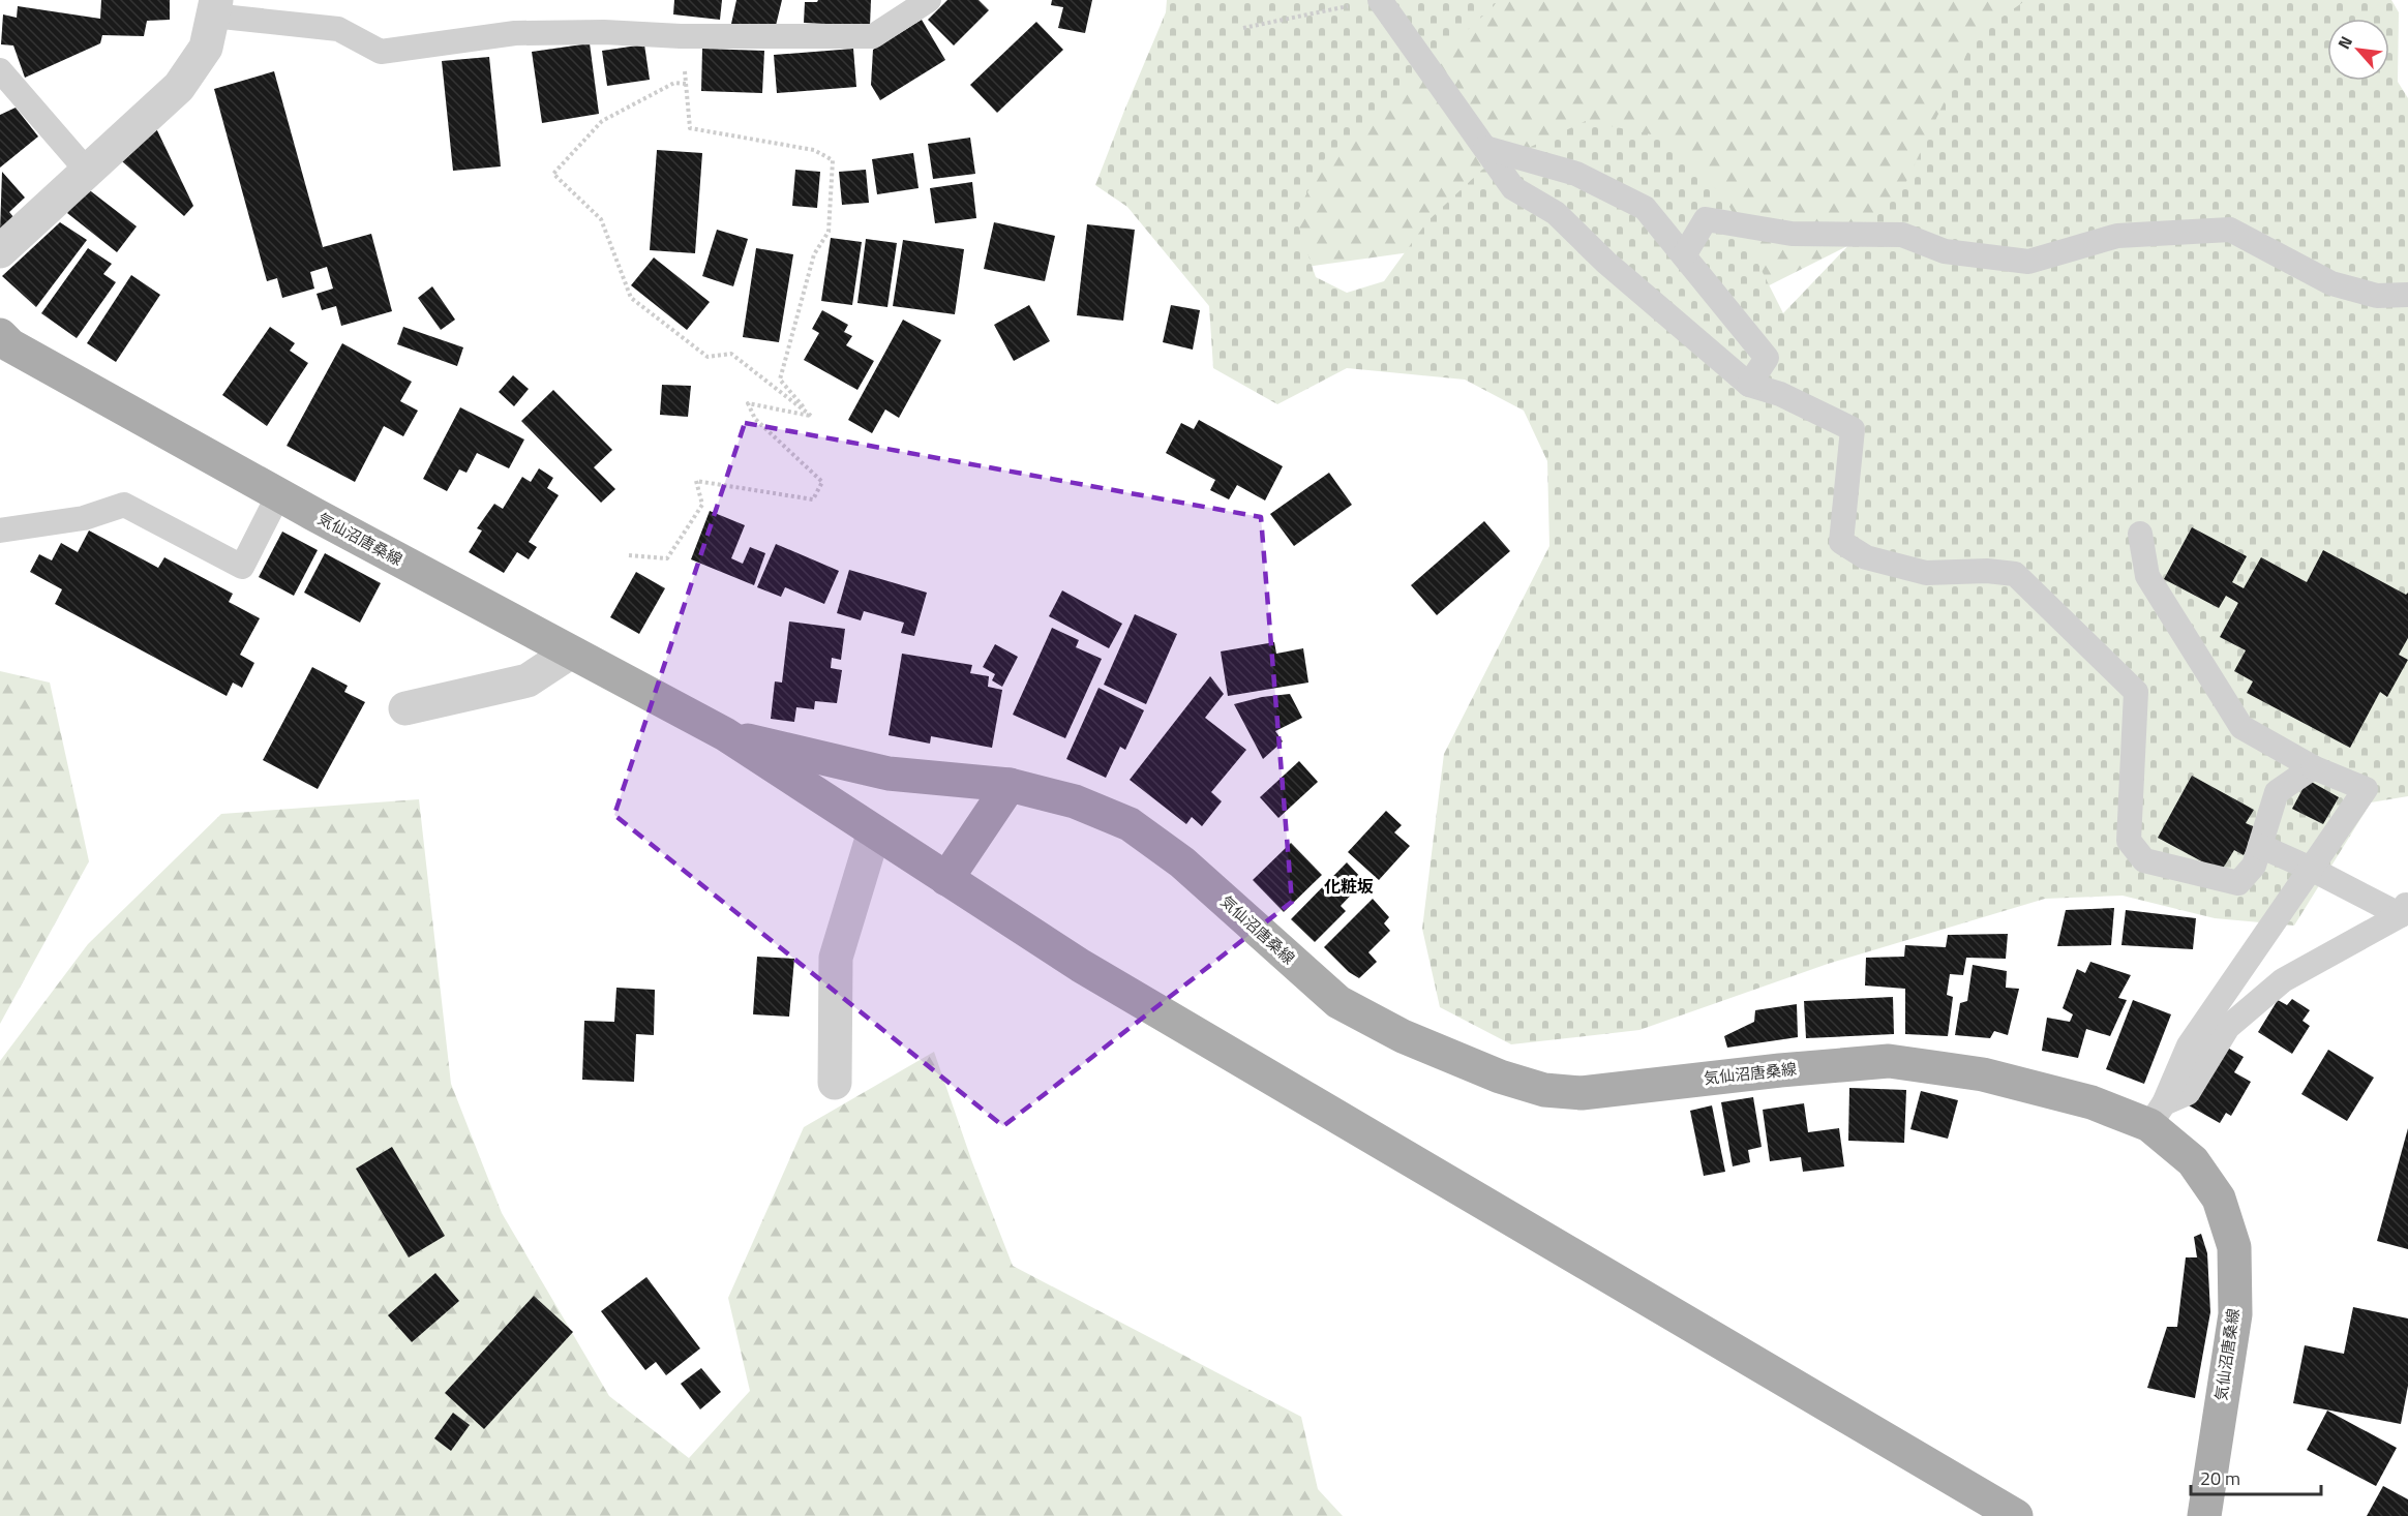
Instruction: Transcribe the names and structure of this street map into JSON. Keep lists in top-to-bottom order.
{
  "streets": {
    "main road": ["気仙沼唐桑線"]
  },
  "districts": ["化粧坂"],
  "scale_bar": "20 m",
  "north": "top left"
}
